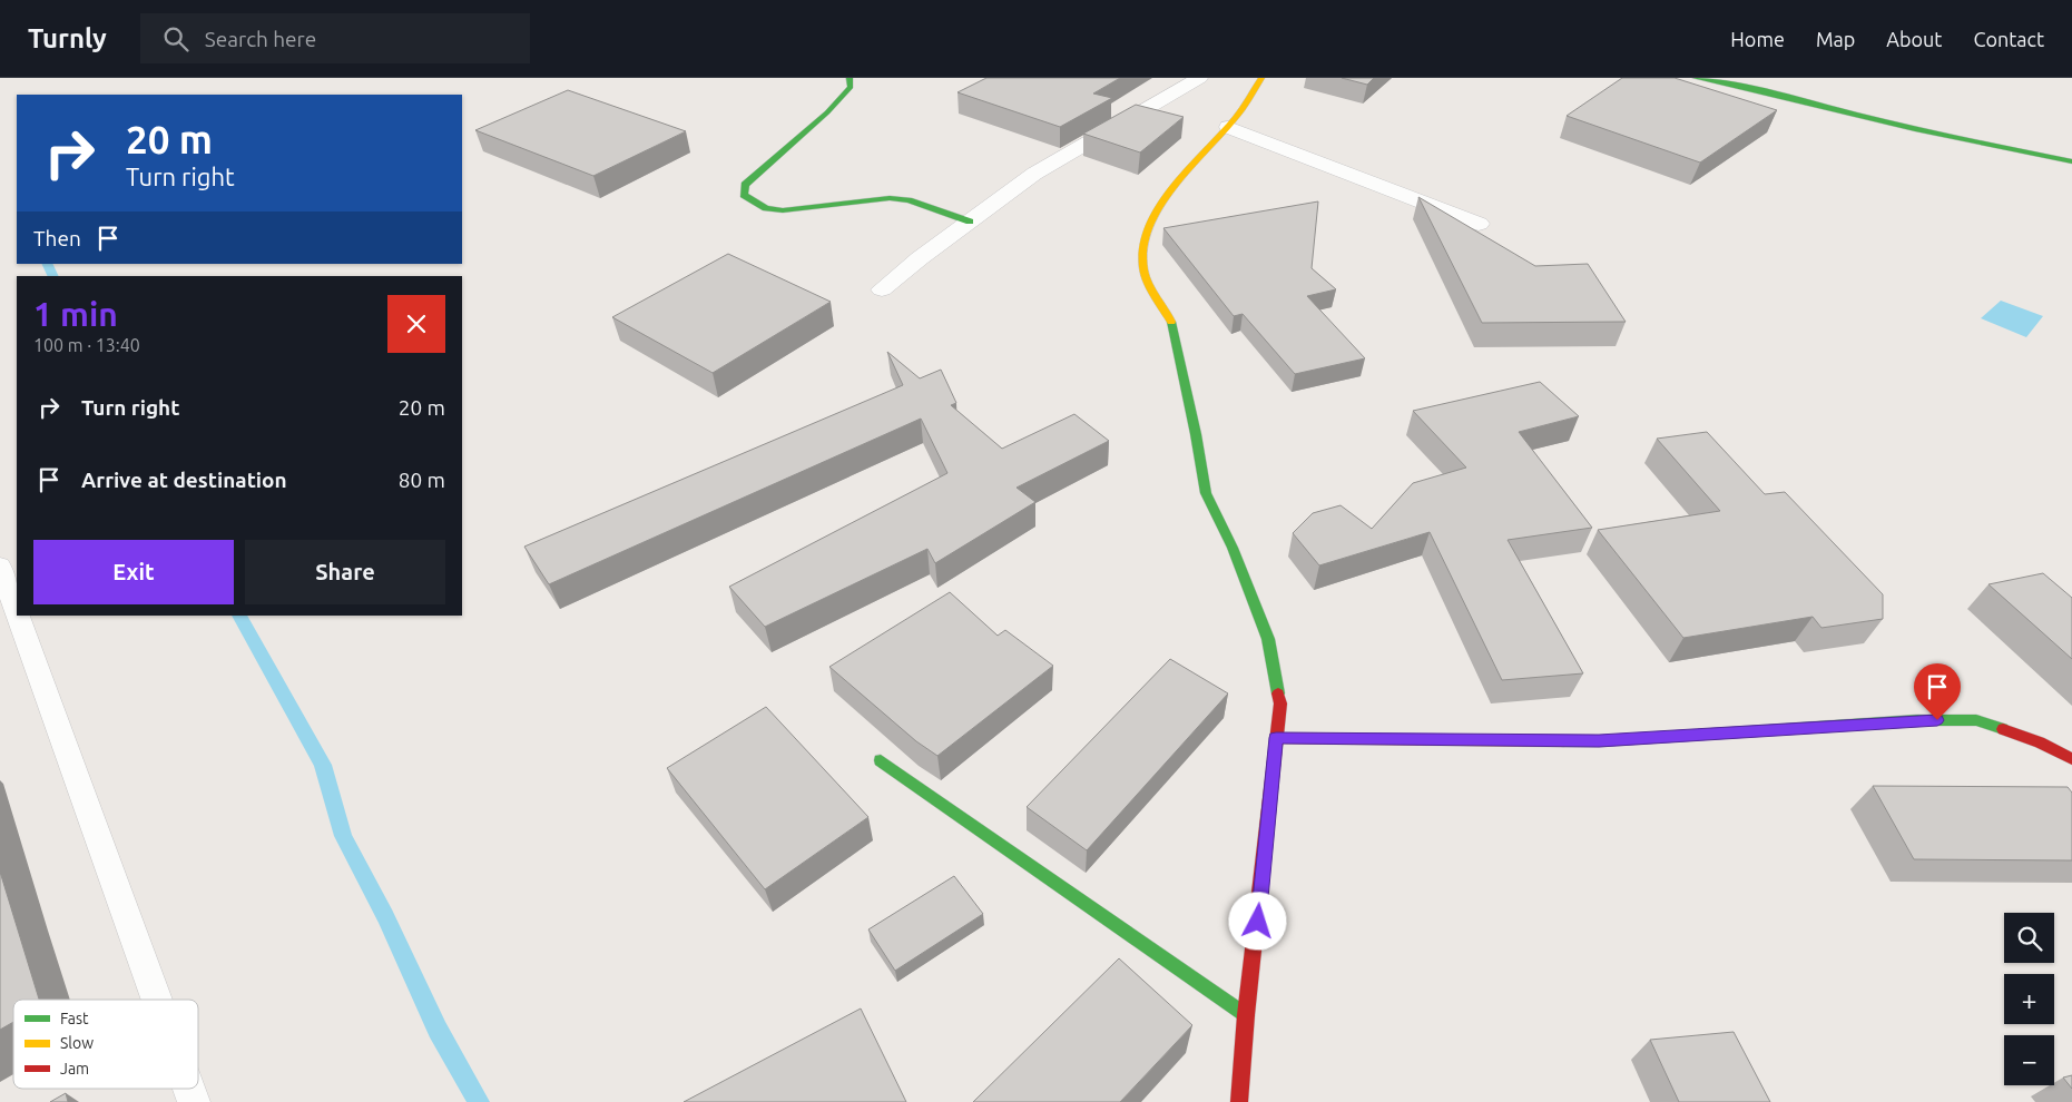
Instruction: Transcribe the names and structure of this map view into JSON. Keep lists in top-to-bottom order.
{
  "legend": ["Fast", "Slow", "Jam"],
  "page": {
    "header": "Turnly",
    "search": "Search here",
    "nav": [
      "Home",
      "Map",
      "About",
      "Contact"
    ],
    "turn": ["20 m", "Turn right"],
    "then": "Then",
    "heading": ["1 min", "100 m · 13:40"],
    "list": [
      {
        "name": "Turn right",
        "value": "20 m"
      },
      {
        "name": "Arrive at destination",
        "value": "80 m"
      }
    ],
    "buttons": ["Exit", "Share"],
    "map_buttons": ["+", "−"]
  }
}
